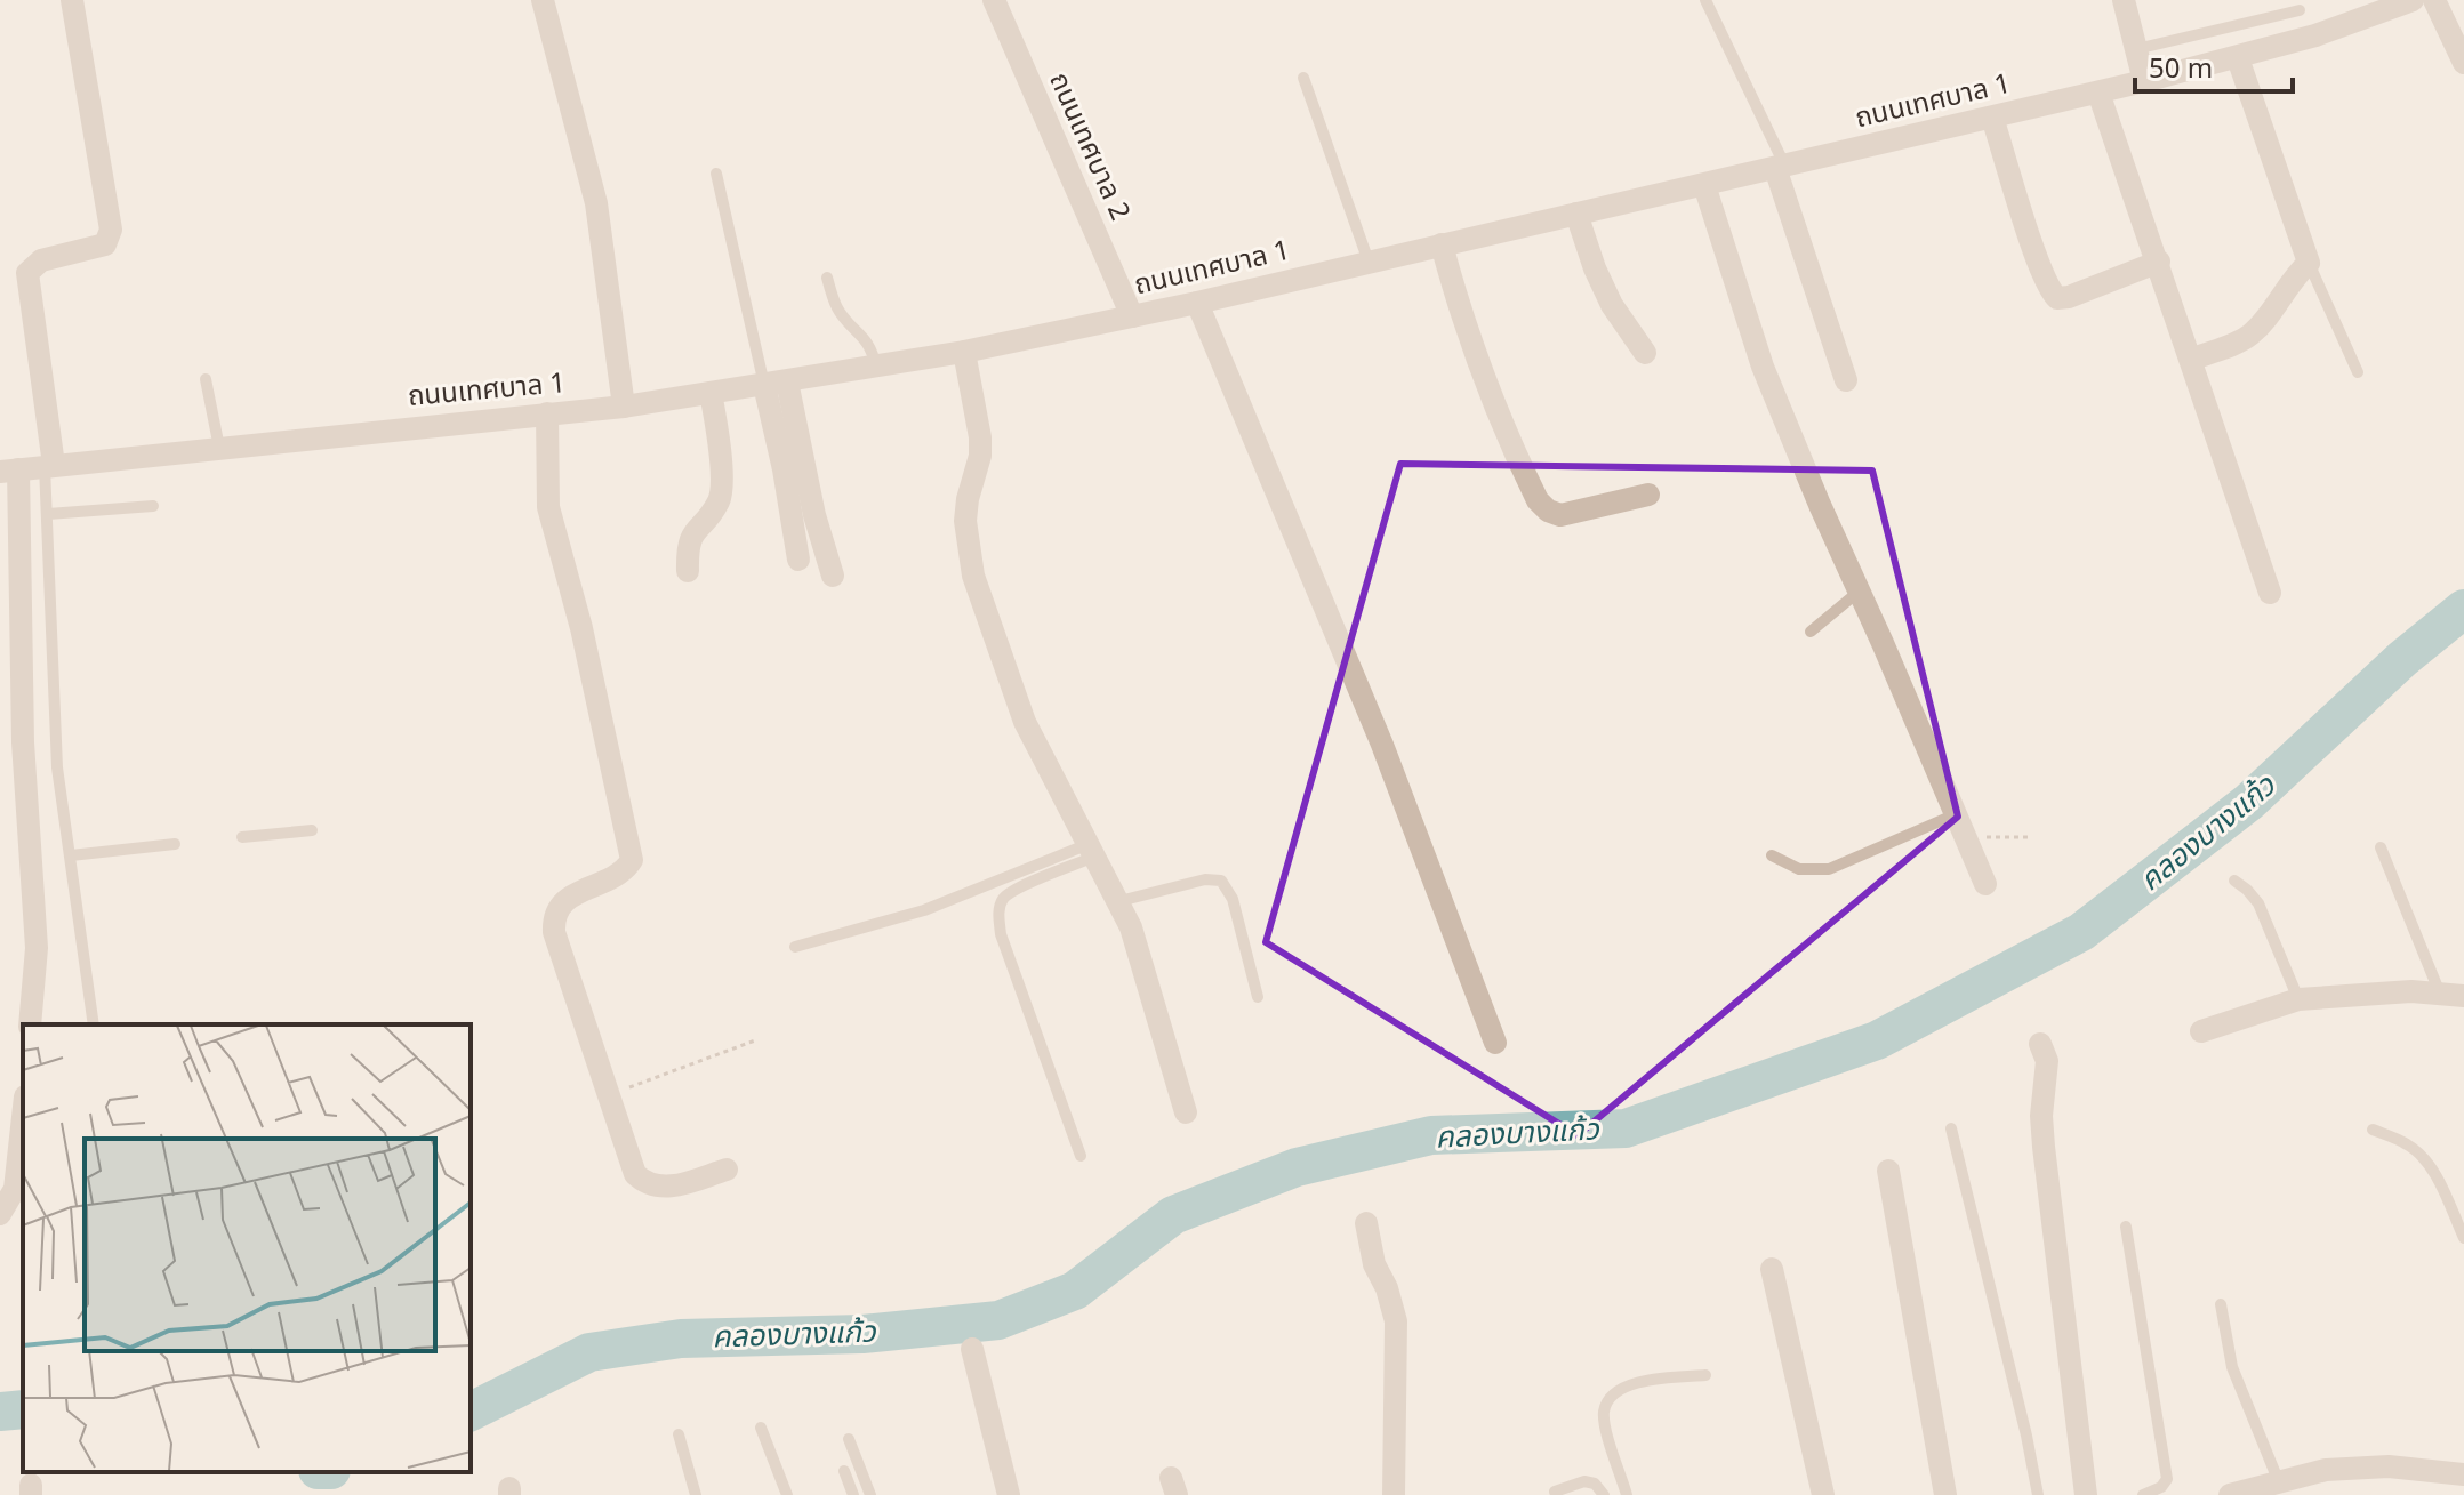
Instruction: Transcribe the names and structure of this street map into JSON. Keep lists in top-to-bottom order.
{
  "streets": {
    "street": ["ถนนเทศบาล 1", "ถนนเทศบาล 2"]
  },
  "crossings": [
    ["ถนนเทศบาล 1", "ถนนเทศบาล 2"]
  ],
  "water": ["คลองบางแก้ว"],
  "scale_bar": "50 m"
}
